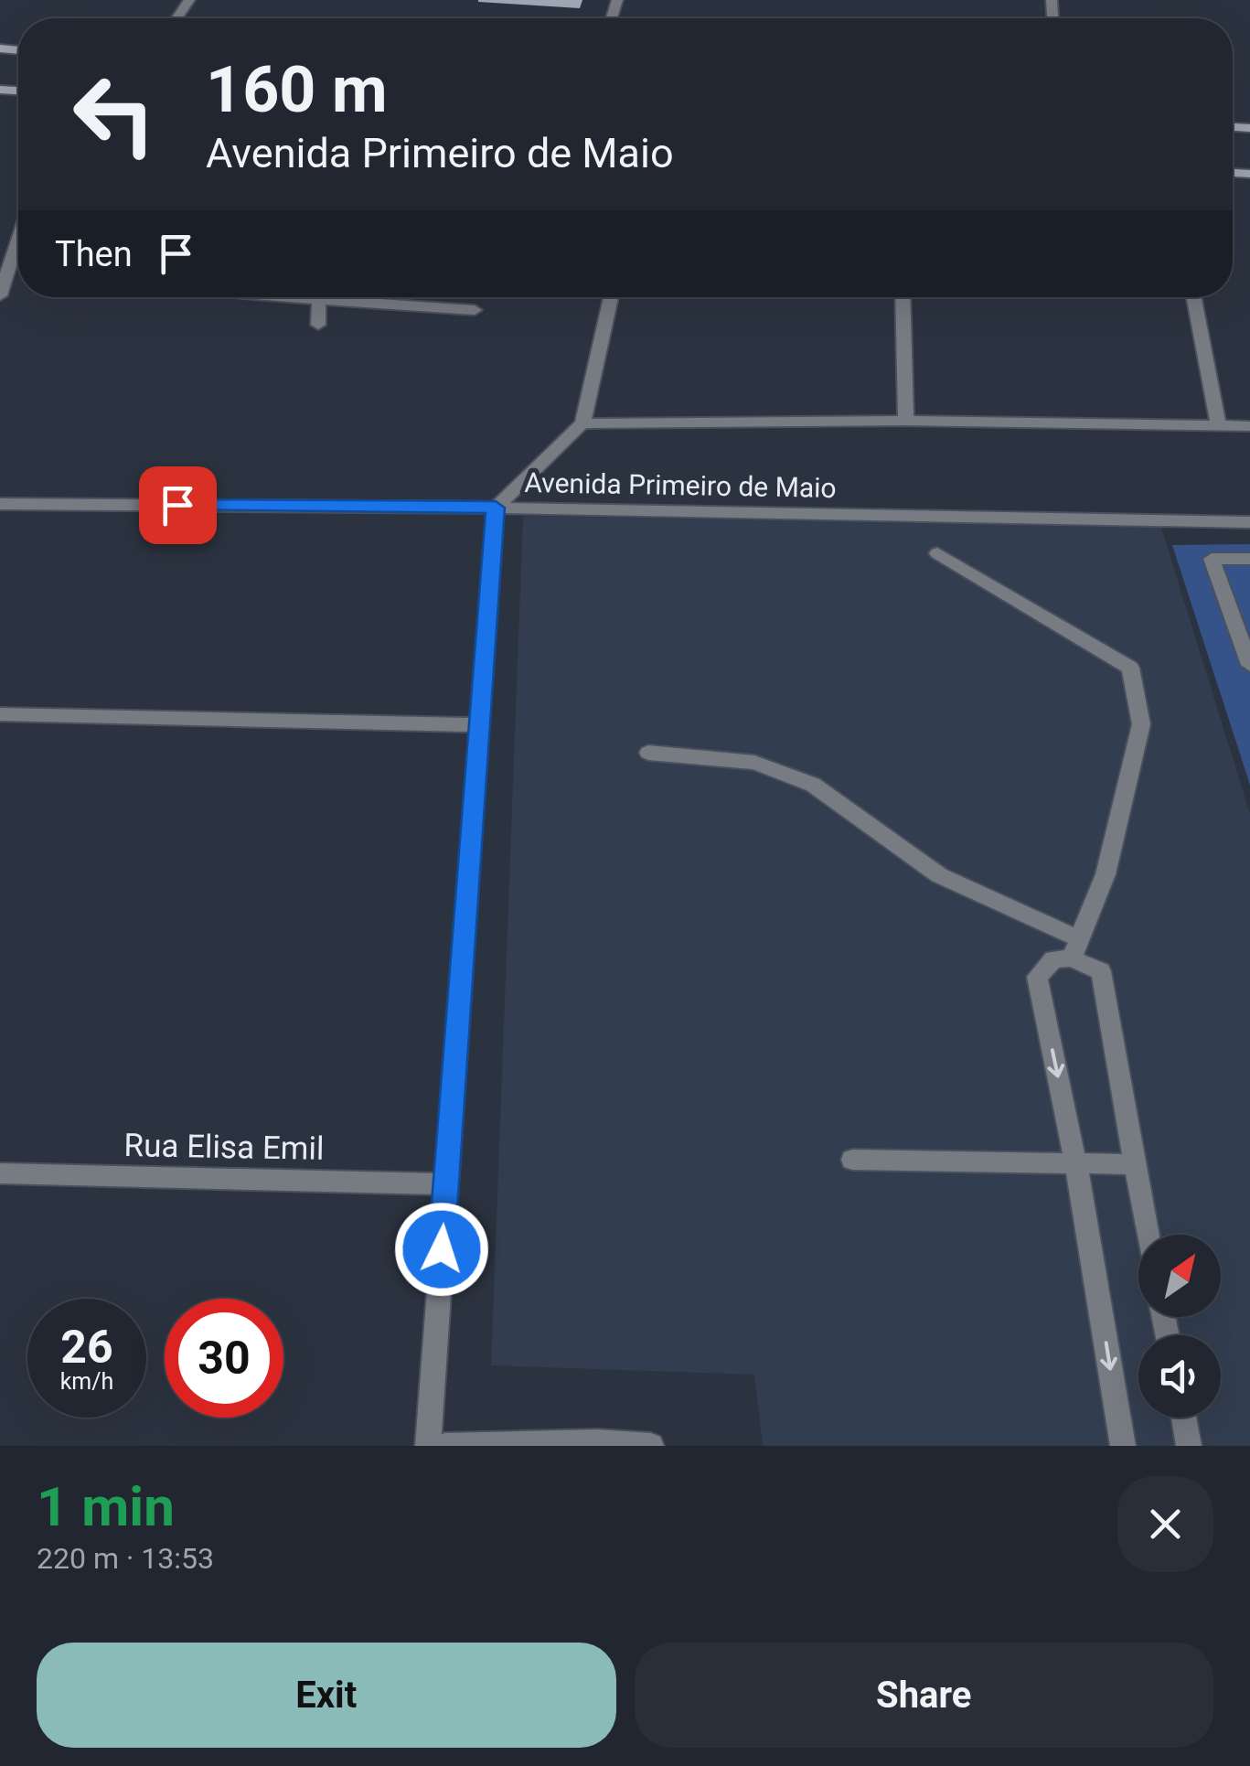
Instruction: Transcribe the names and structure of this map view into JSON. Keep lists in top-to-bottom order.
{
  "streets": {
    "street": ["Avenida Primeiro de Maio", "Rua Elisa Emil"]
  },
  "north": "top right",
  "page": {
    "turn": ["160 m", "Avenida Primeiro de Maio"],
    "then": "Then",
    "speed": "26 km/h",
    "limit": "30",
    "heading": ["1 min", "220 m · 13:53"],
    "buttons": ["Exit", "Share"]
  }
}
